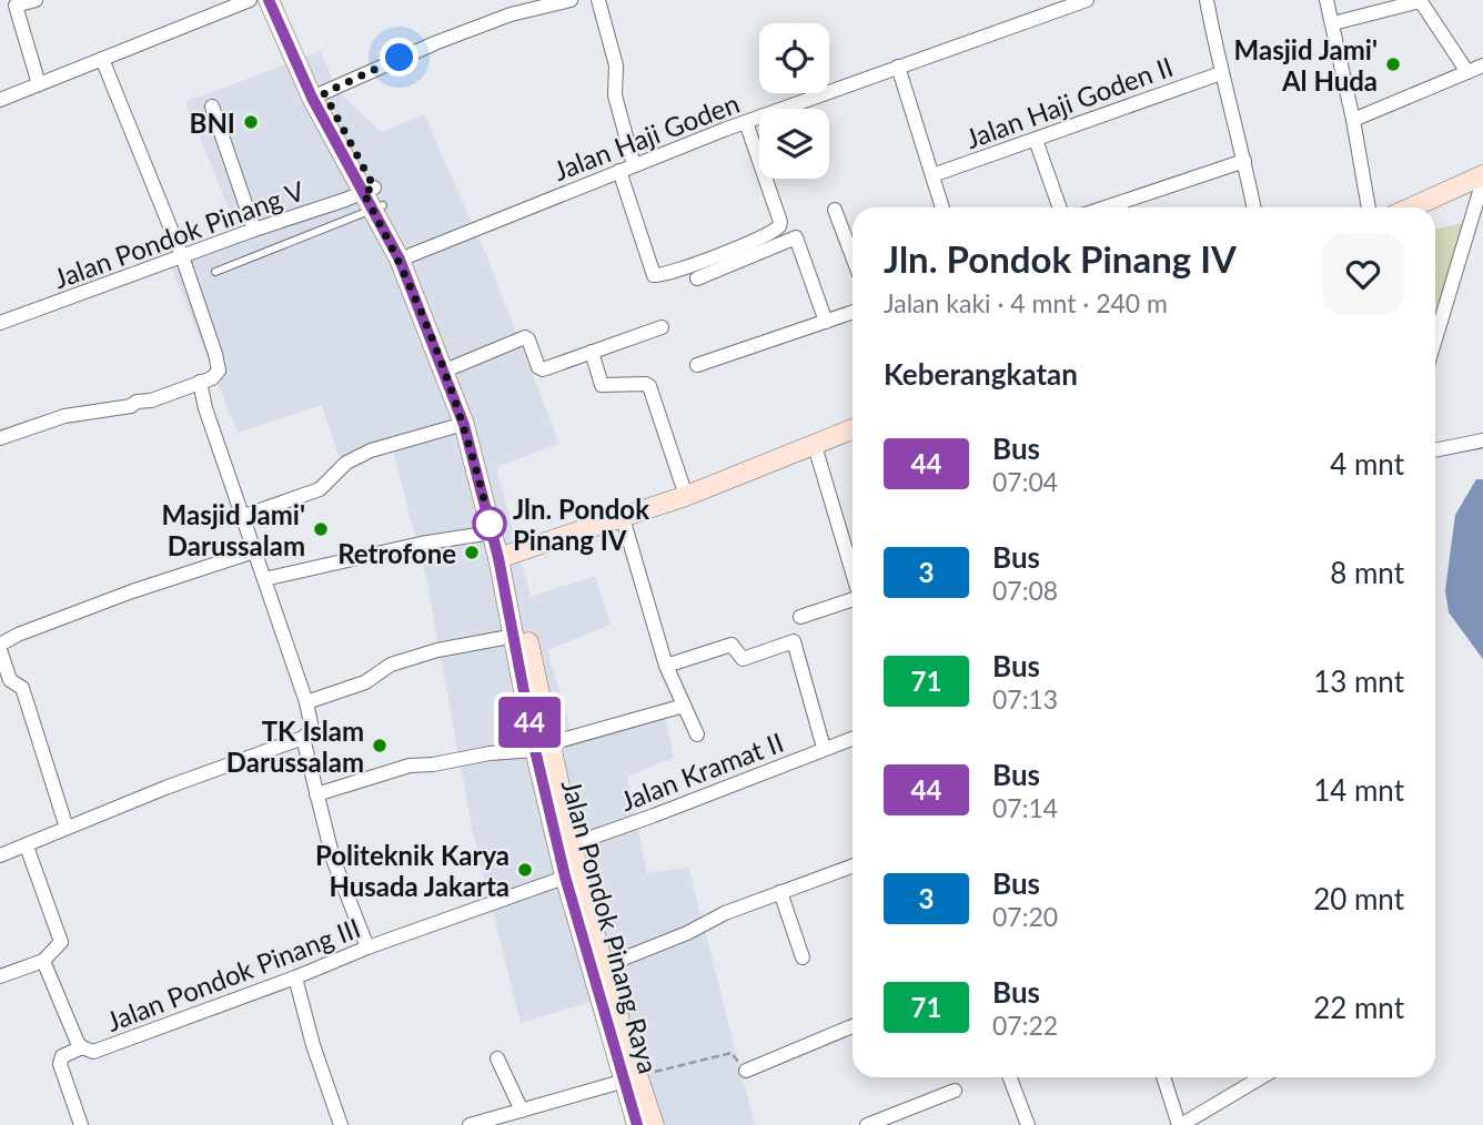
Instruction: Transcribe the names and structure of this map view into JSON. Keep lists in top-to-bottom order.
{
  "streets": {
    "main road": ["Jalan Pondok Pinang Raya"],
    "street": [
      "Jalan Haji Goden II",
      "Jalan Haji Goden",
      "Jalan Pondok Pinang V",
      "Jalan Kramat II",
      "Jalan Pondok Pinang III"
    ]
  },
  "crossings": [
    ["Jalan Haji Goden", "Jalan Pondok Pinang Raya"],
    ["Jalan Pondok Pinang V", "Jalan Pondok Pinang Raya"],
    ["Jalan Kramat II", "Jalan Pondok Pinang Raya"],
    ["Jalan Pondok Pinang Raya", "Jalan Pondok Pinang III"]
  ],
  "places": [
    "Masjid Jami' Al Huda",
    "BNI",
    "Jln. Pondok Pinang IV",
    "Masjid Jami' Darussalam",
    "Retrofone",
    "TK Islam Darussalam",
    "Politeknik Karya Husada Jakarta"
  ],
  "lines": ["bus line 44"],
  "page": {
    "on_map": "44",
    "heading": [
      ["Jln. Pondok Pinang IV", "Jalan kaki · 4 mnt · 240 m"],
      "Keberangkatan"
    ],
    "list": [
      {
        "mark": "44",
        "name": "Bus",
        "note": "07:04",
        "value": "4 mnt"
      },
      {
        "mark": "3",
        "name": "Bus",
        "note": "07:08",
        "value": "8 mnt"
      },
      {
        "mark": "71",
        "name": "Bus",
        "note": "07:13",
        "value": "13 mnt"
      },
      {
        "mark": "44",
        "name": "Bus",
        "note": "07:14",
        "value": "14 mnt"
      },
      {
        "mark": "3",
        "name": "Bus",
        "note": "07:20",
        "value": "20 mnt"
      },
      {
        "mark": "71",
        "name": "Bus",
        "note": "07:22",
        "value": "22 mnt"
      }
    ]
  }
}
